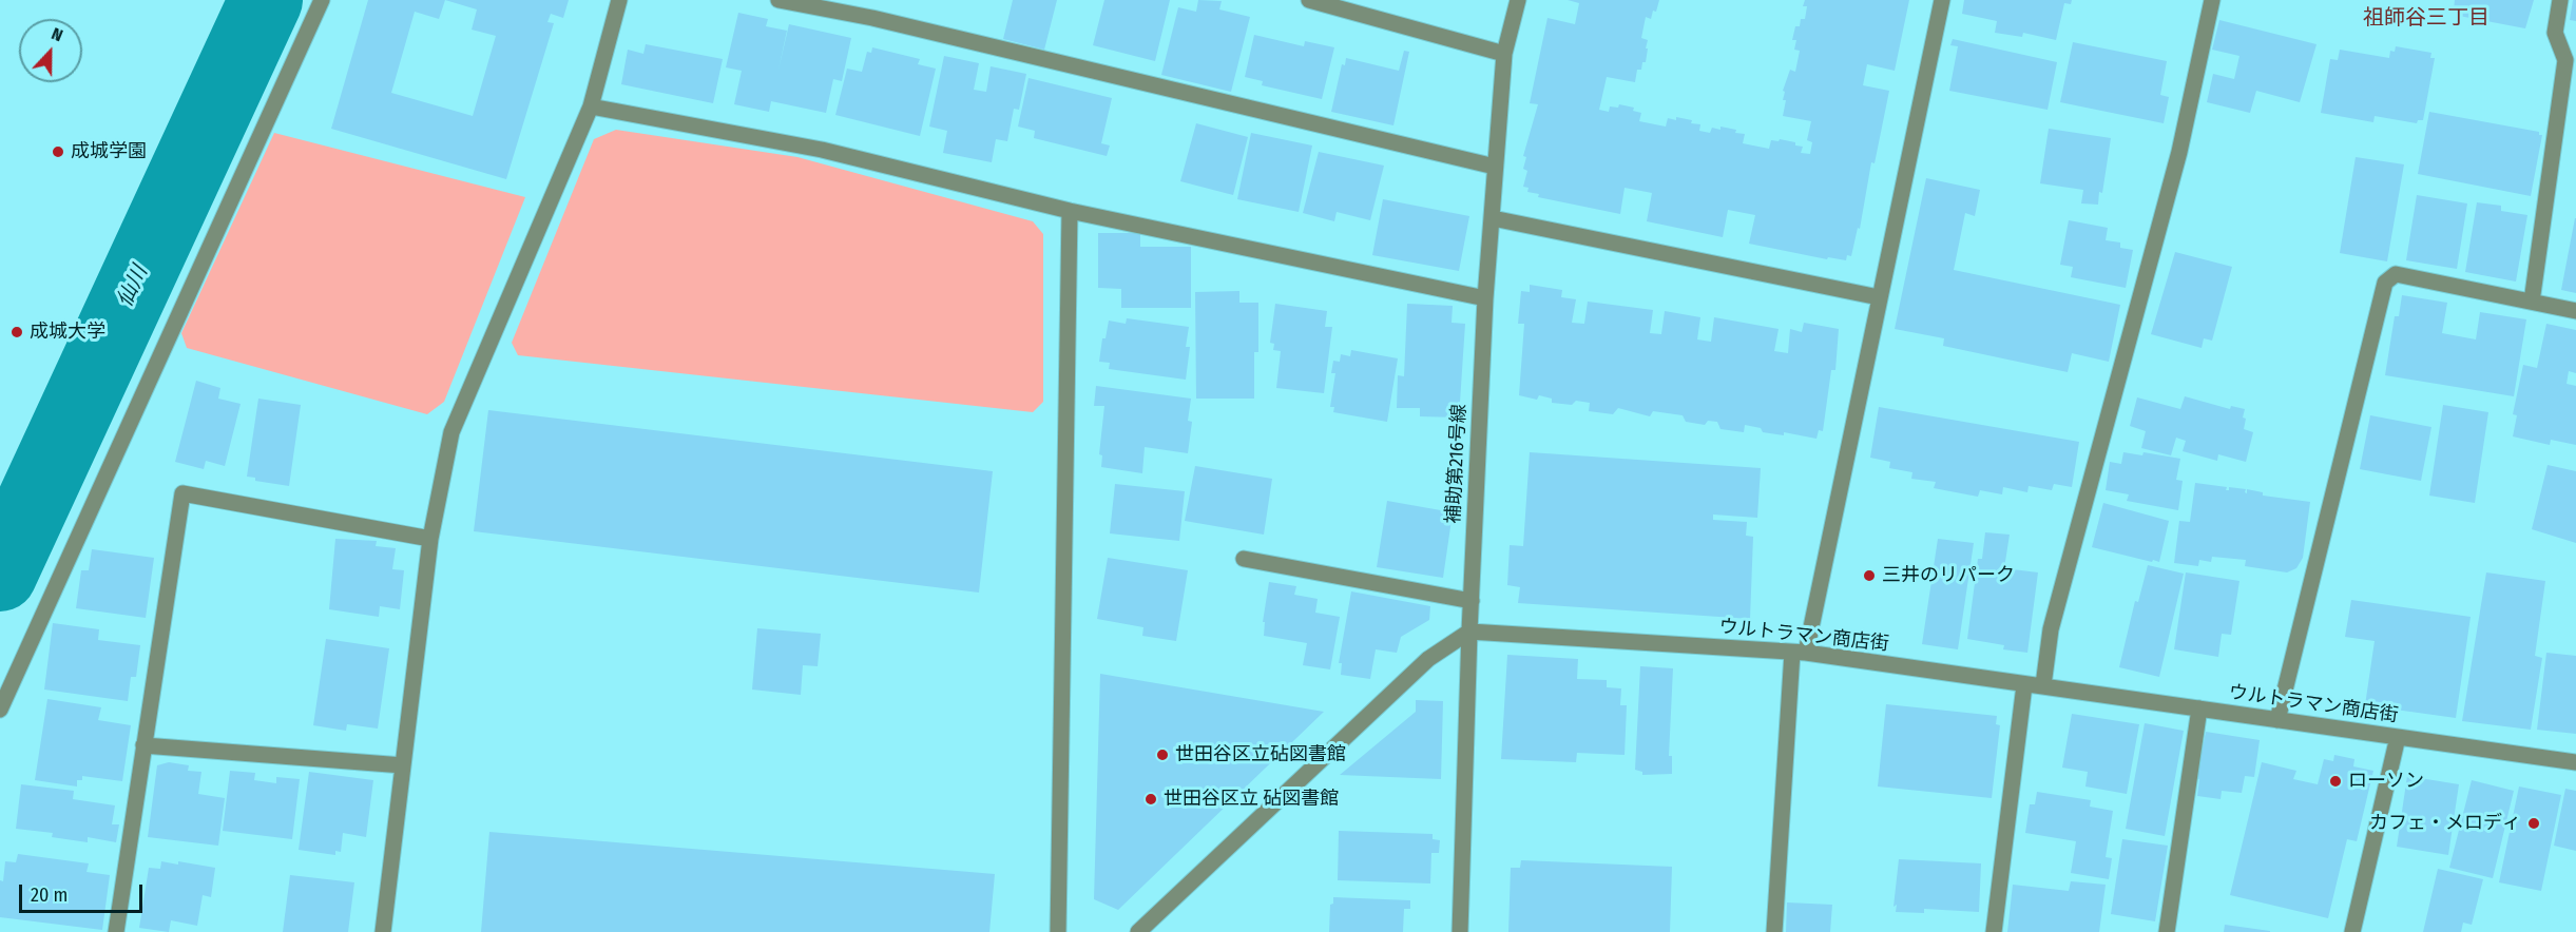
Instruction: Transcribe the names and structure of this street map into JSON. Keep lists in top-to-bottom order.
{
  "streets": {
    "street": ["補助第216号線", "ウルトラマン商店街"]
  },
  "crossings": [
    ["補助第216号線", "ウルトラマン商店街"]
  ],
  "districts": ["祖師谷三丁目"],
  "water": ["仙川"],
  "places": [
    "成城学園",
    "成城大学",
    "三井のリパーク",
    "世田谷区立砧図書館",
    "ローソン",
    "世田谷区立 砧図書館",
    "カフェ・メロディ"
  ],
  "scale_bar": "20 m",
  "north": "top"
}
